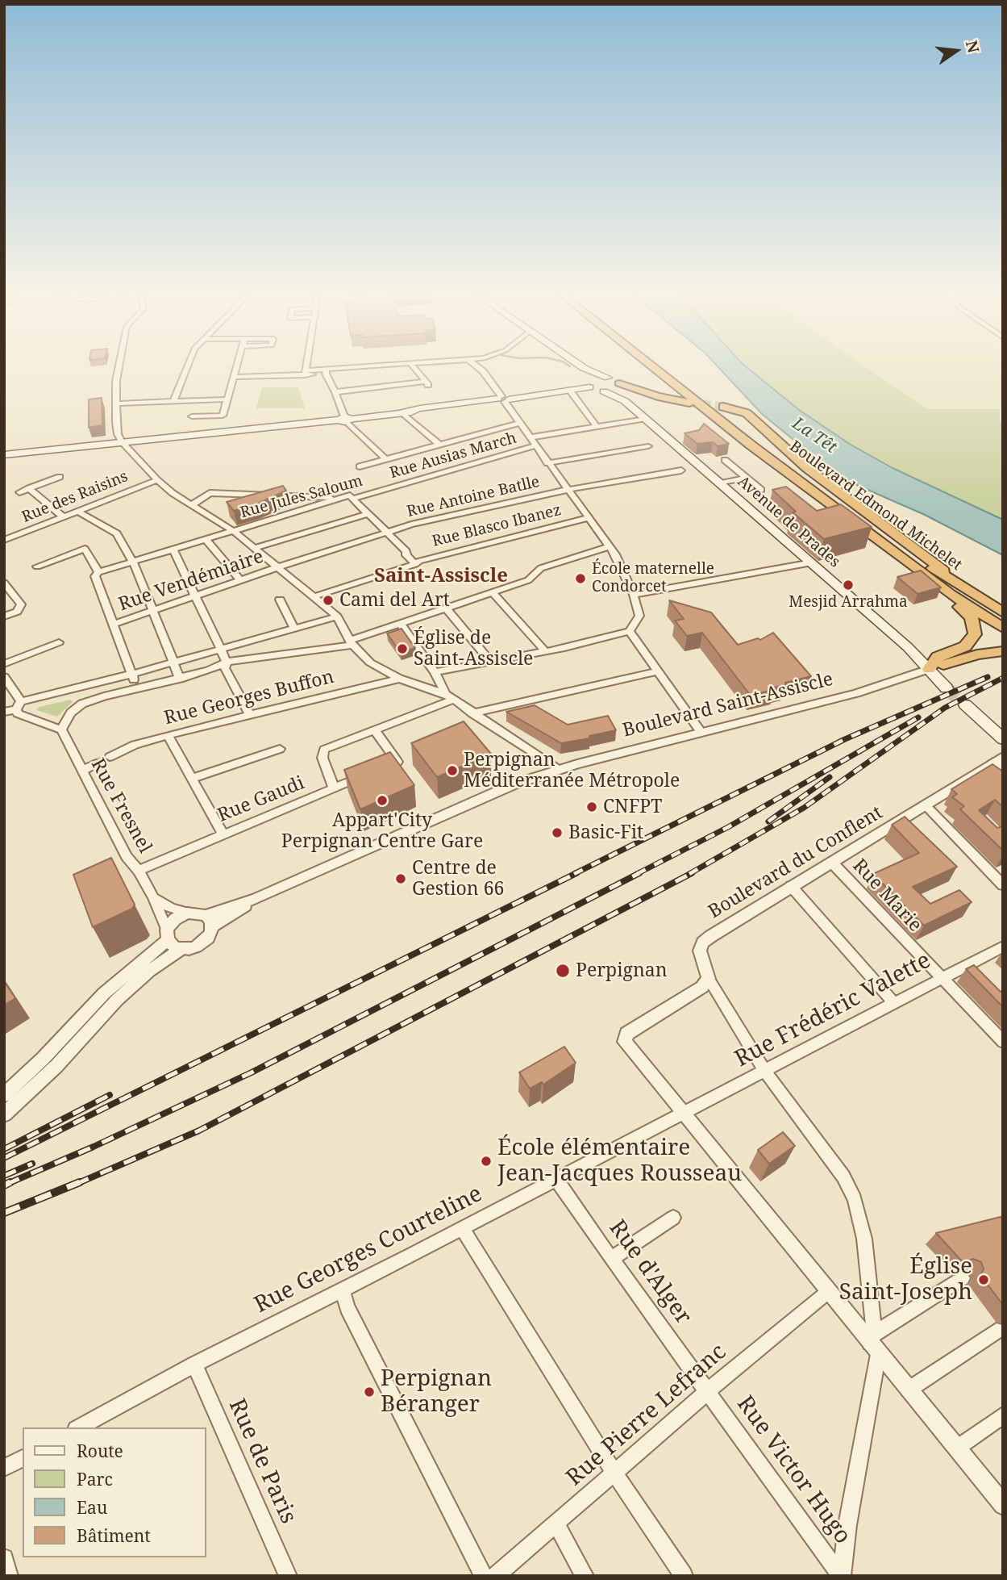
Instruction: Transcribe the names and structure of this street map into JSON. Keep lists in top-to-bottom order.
{
  "streets": {
    "highway": ["Boulevard Edmond Michelet"],
    "main road": ["Avenue de Prades"],
    "street": [
      "Rue Ausias March",
      "Rue des Raisins",
      "Rue Jules Saloum",
      "Rue Antoine Batlle",
      "Rue Blasco Ibanez",
      "Rue Vendémiaire",
      "Rue Georges Buffon",
      "Boulevard Saint-Assiscle",
      "Rue Gaudi",
      "Rue Fresnel",
      "Boulevard du Conflent",
      "Rue Marie",
      "Rue Frédéric Valette",
      "Rue Georges Courteline",
      "Rue d'Alger",
      "Rue Pierre Lefranc",
      "Rue de Paris",
      "Rue Victor Hugo"
    ]
  },
  "crossings": [
    ["Rue Ausias March", "Rue Jules Saloum"],
    ["Rue Antoine Batlle", "Rue Vendémiaire"],
    ["Avenue de Prades", "Boulevard Saint-Assiscle"],
    ["Boulevard Saint-Assiscle", "Rue Fresnel"],
    ["Rue Gaudi", "Rue Fresnel"],
    ["Boulevard du Conflent", "Rue Marie"],
    ["Rue Marie", "Rue Frédéric Valette"],
    ["Rue Frédéric Valette", "Rue Georges Courteline"],
    ["Rue Georges Courteline", "Rue d'Alger"],
    ["Rue Georges Courteline", "Rue de Paris"],
    ["Rue d'Alger", "Rue Pierre Lefranc"],
    ["Rue d'Alger", "Rue Victor Hugo"],
    ["Rue Pierre Lefranc", "Rue Victor Hugo"]
  ],
  "districts": ["Saint-Assiscle"],
  "water": ["La Têt"],
  "places": [
    "École maternelle Condorcet",
    "Mesjid Arrahma",
    "Cami del Art",
    "Église de Saint-Assiscle",
    "Perpignan Méditerranée Métropole",
    "Appart'City Perpignan Centre Gare",
    "CNFPT",
    "Basic-Fit",
    "Centre de Gestion 66",
    "Perpignan",
    "École élémentaire Jean-Jacques Rousseau",
    "Église Saint-Joseph",
    "Perpignan Béranger"
  ],
  "legend": [
    "Route",
    "Parc",
    "Eau",
    "Bâtiment"
  ],
  "north": "right"
}
